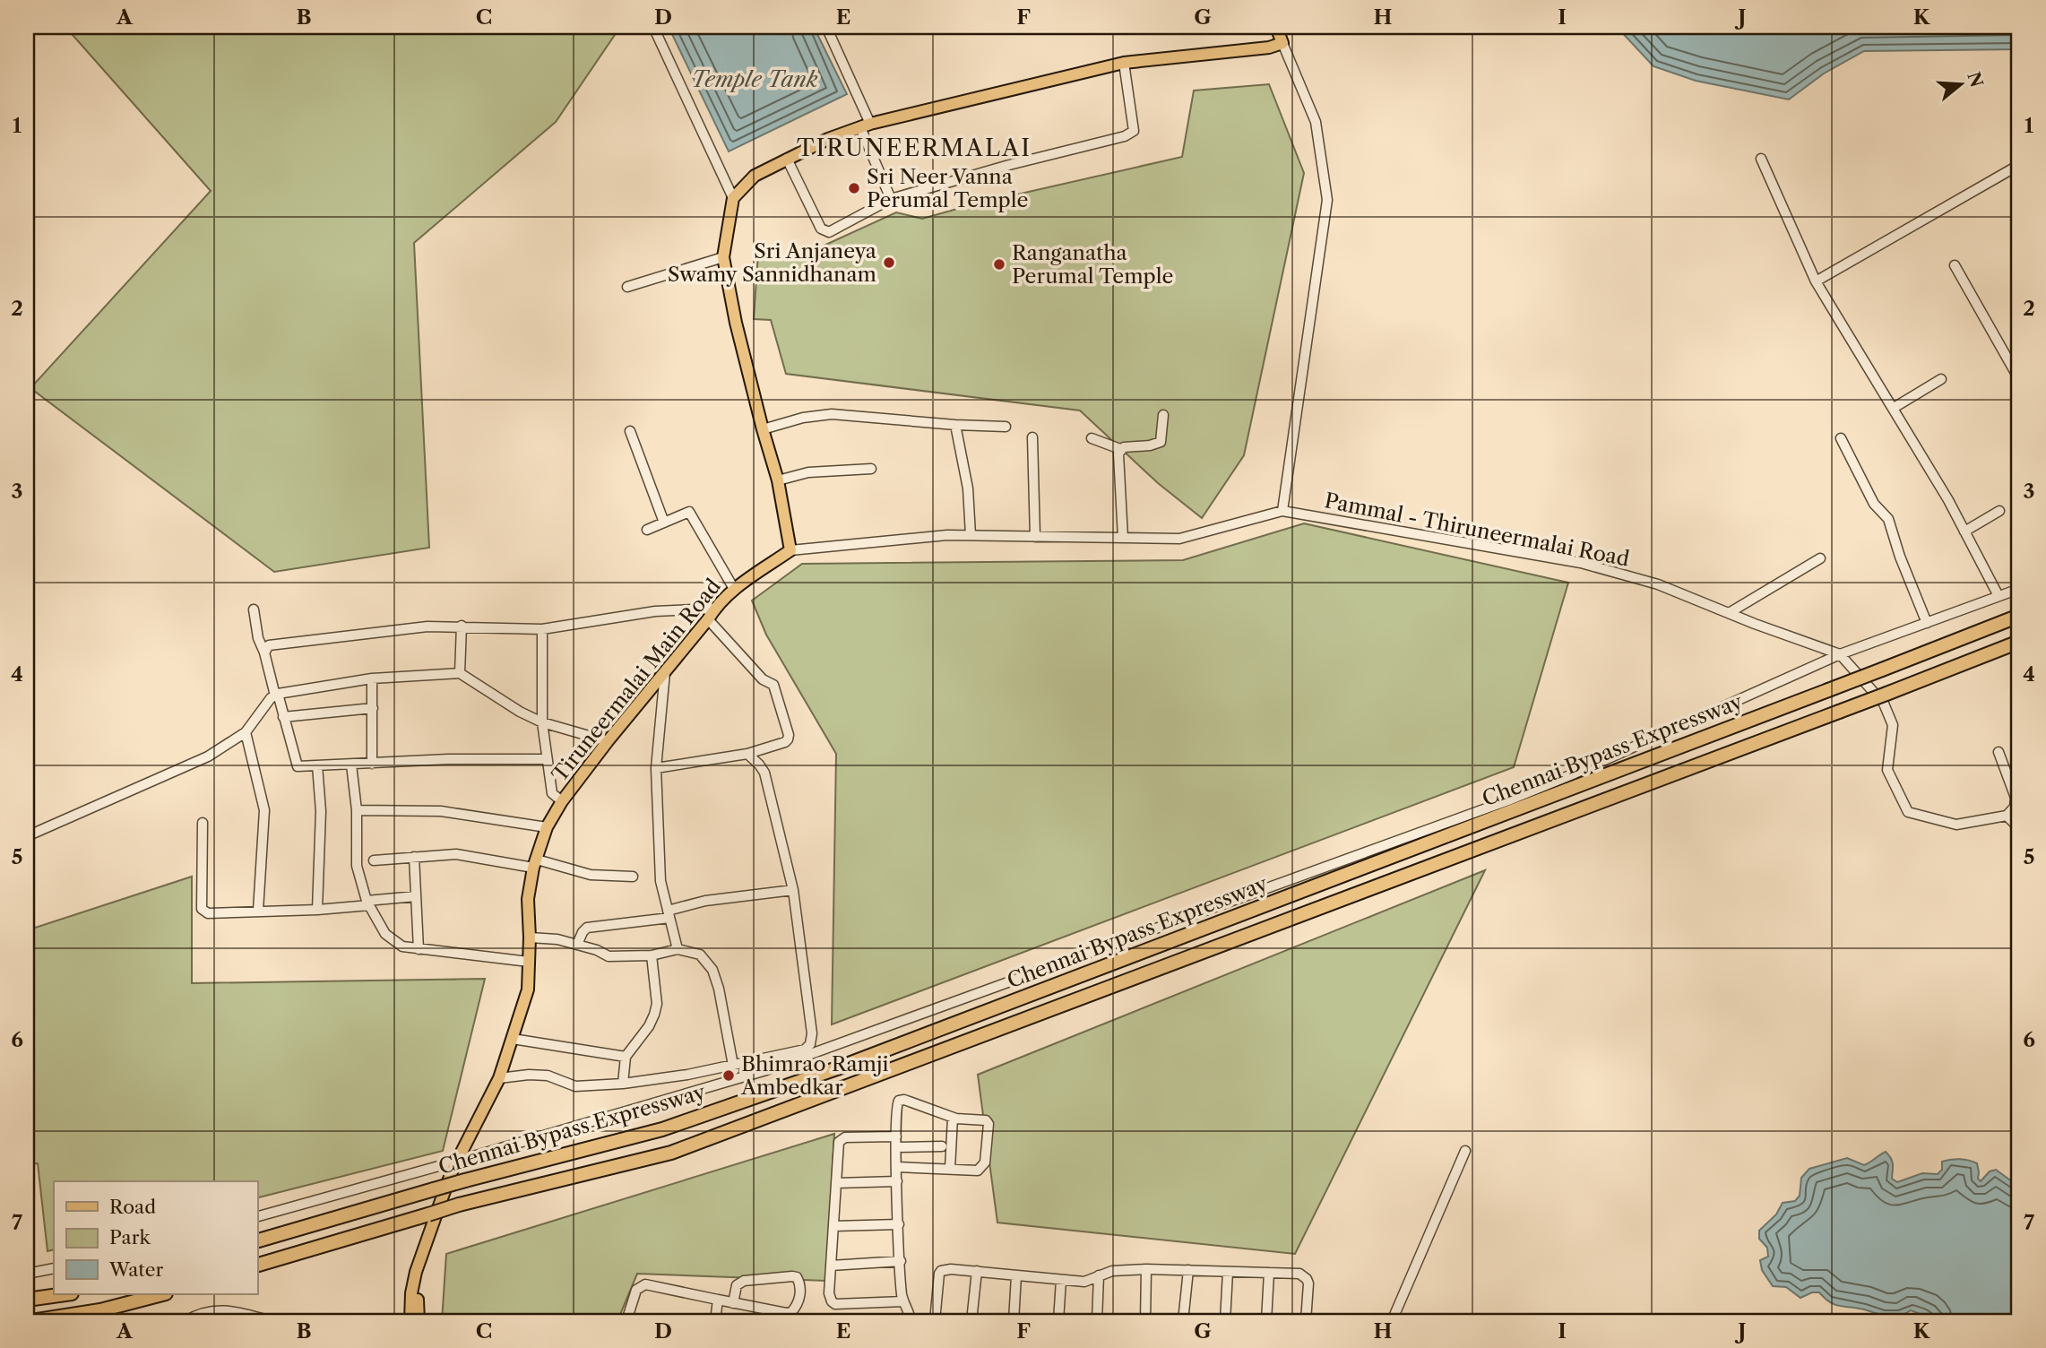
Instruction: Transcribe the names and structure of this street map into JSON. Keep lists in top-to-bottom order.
{
  "streets": {
    "highway": ["Chennai Bypass Expressway"],
    "main road": ["Tiruneermalai Main Road"],
    "street": ["Pammal - Thiruneermalai Road"]
  },
  "districts": ["TIRUNEERMALAI"],
  "water": ["Temple Tank"],
  "places": [
    "Sri Neer Vanna Perumal Temple",
    "Sri Anjaneya Swamy Sannidhanam",
    "Ranganatha Perumal Temple",
    "Bhimrao Ramji Ambedkar"
  ],
  "legend": ["Road", "Park", "Water"],
  "north": "right",
  "grid": {
    "columns": [
      "A",
      "B",
      "C",
      "D",
      "E",
      "F",
      "G",
      "H",
      "I",
      "J",
      "K"
    ],
    "rows": [
      "1",
      "2",
      "3",
      "4",
      "5",
      "6",
      "7"
    ]
  }
}
